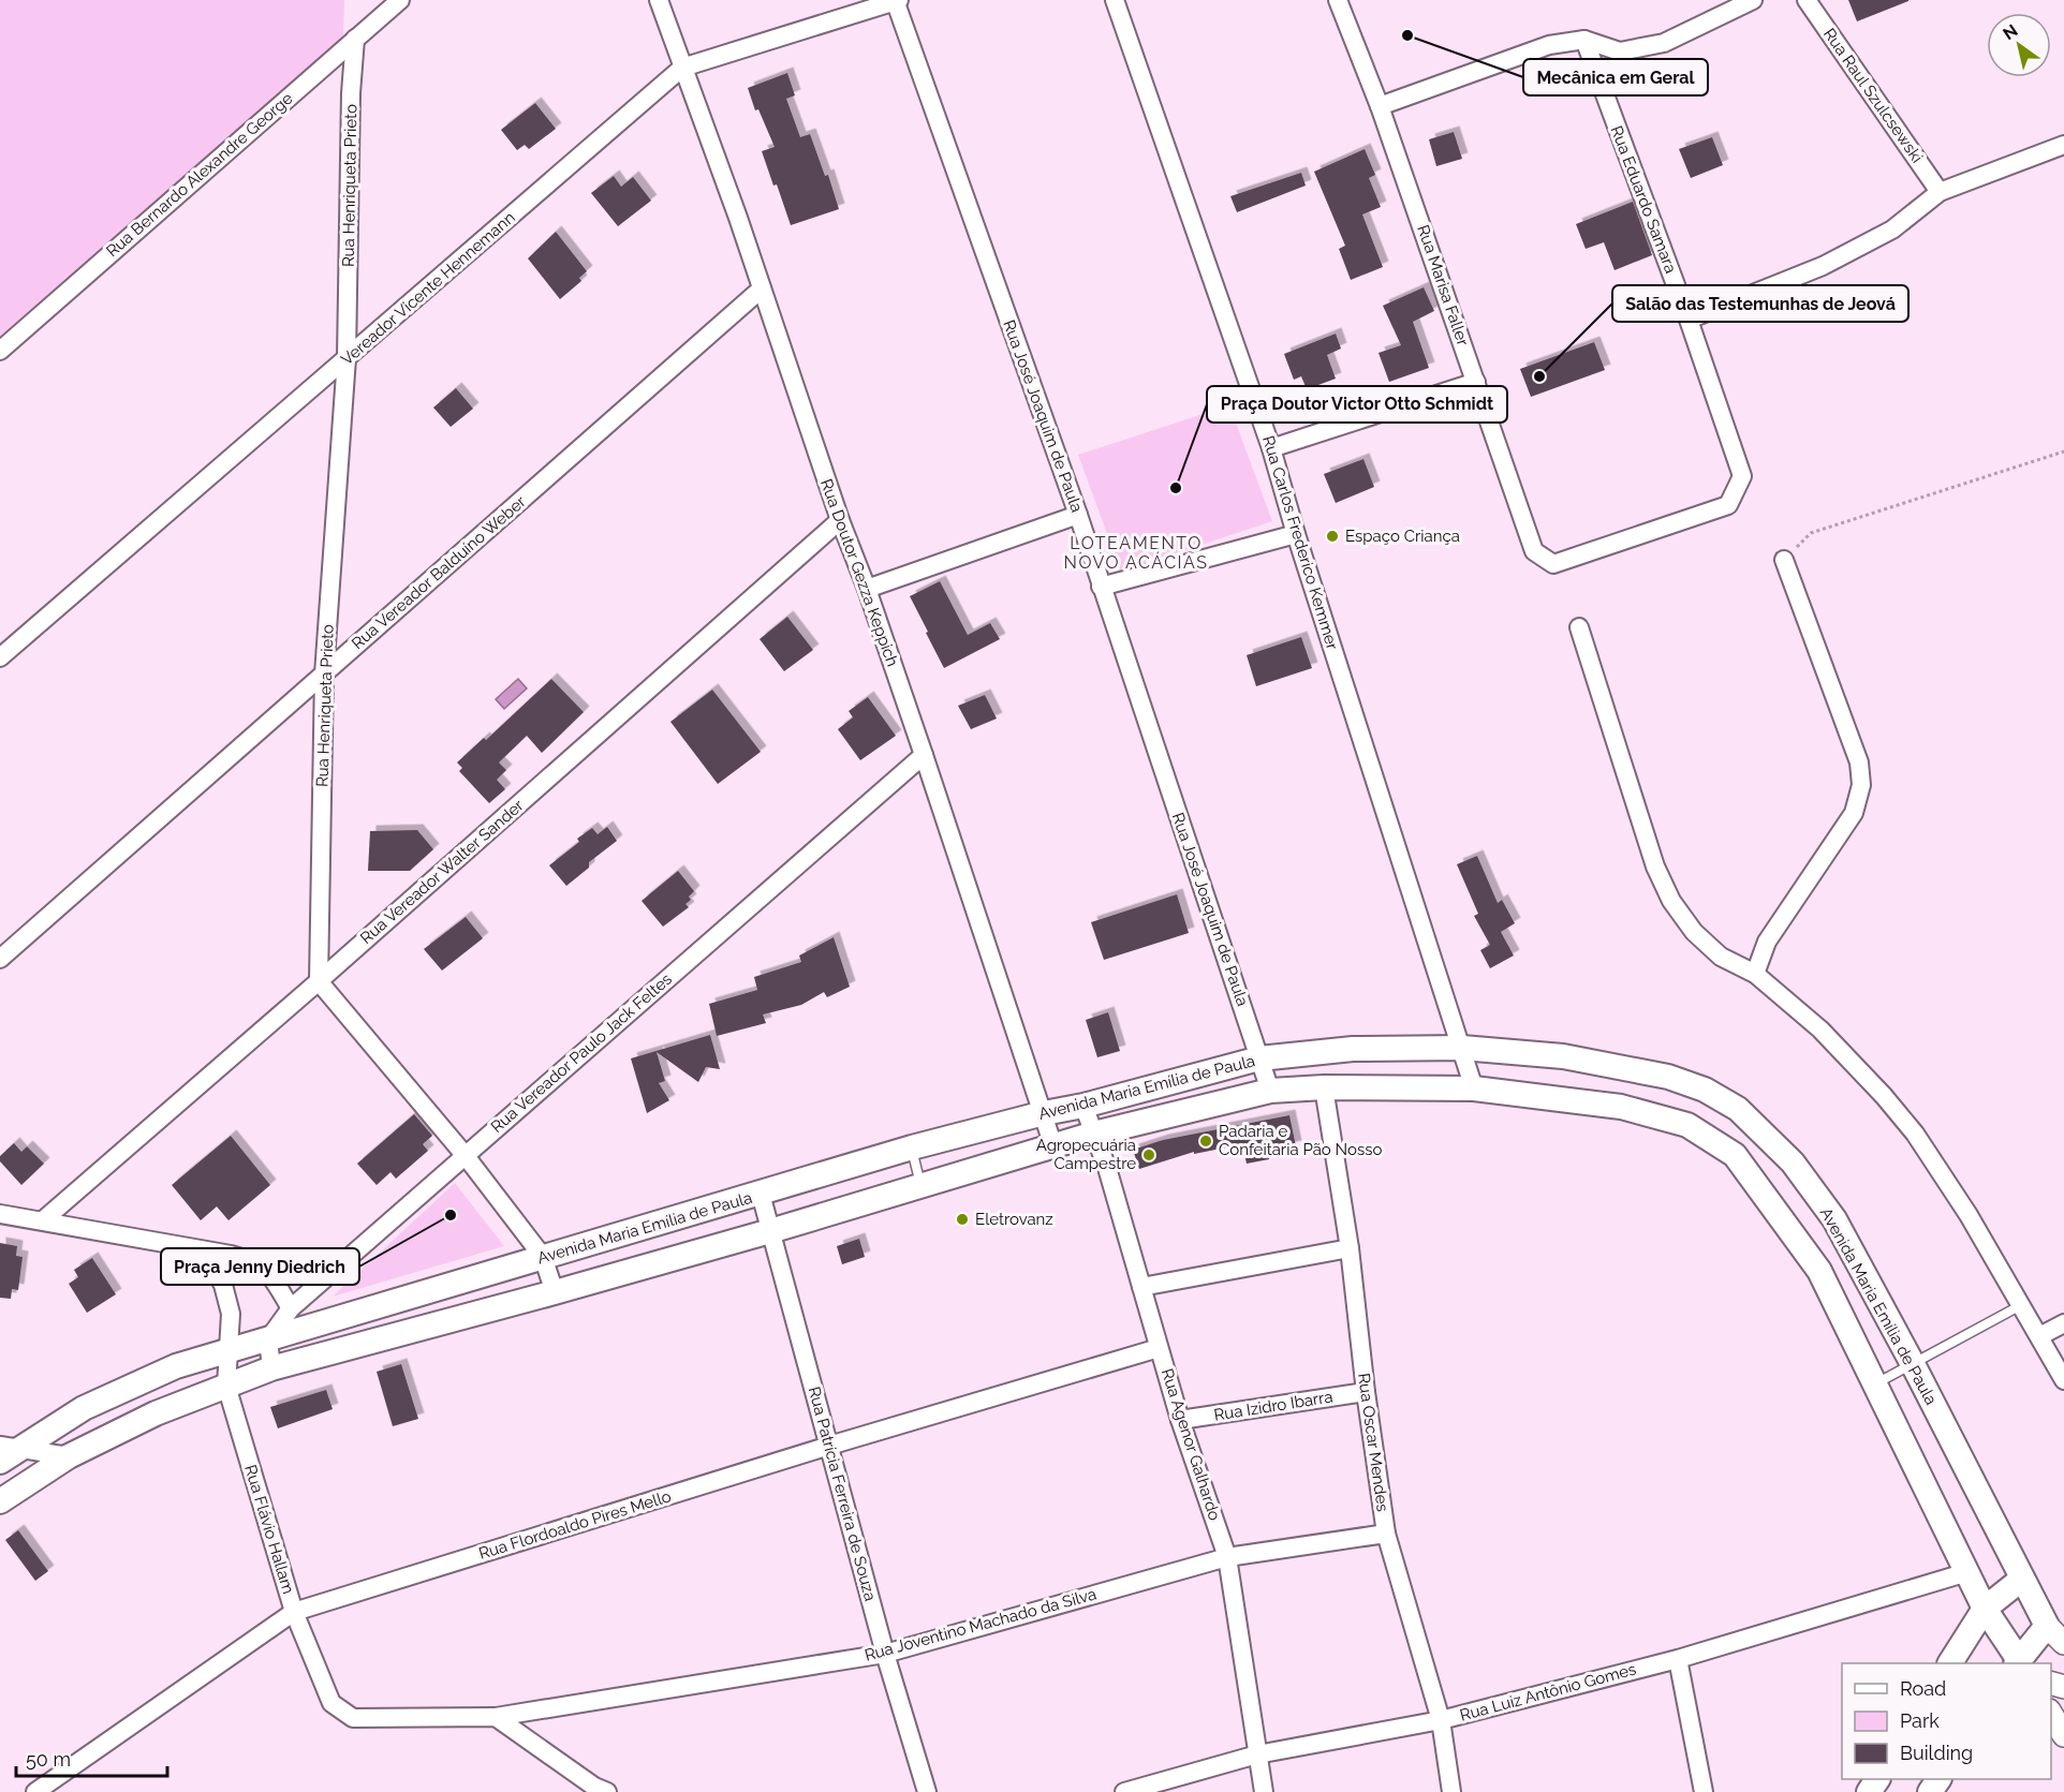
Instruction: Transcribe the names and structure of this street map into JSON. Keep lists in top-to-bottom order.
{
  "streets": {
    "main road": ["Avenida Maria Emília de Paula"],
    "street": [
      "Rua Raul Szulcsewski",
      "Rua Bernardo Alexandre George",
      "Rua Henriqueta Prieto",
      "Rua Eduardo Samara",
      "Rua Marisa Faller",
      "Vereador Vicente Hennemann",
      "Rua José Joaquim de Paula",
      "Rua Carlos Frederico Kemmer",
      "Rua Vereador Balduíno Weber",
      "Rua Doutor Gezza Keppich",
      "Rua Vereador Walter Sander",
      "Rua Vereador Paulo Jack Feltes",
      "Rua Izidro Ibarra",
      "Rua Oscar Mendes",
      "Rua Agenor Galhardo",
      "Rua Patrícia Ferreira de Souza",
      "Rua Flordoaldo Pires Mello",
      "Rua Flávio Hallam",
      "Rua Joventino Machado da Silva",
      "Rua Luiz Antônio Gomes"
    ]
  },
  "crossings": [
    ["Rua Bernardo Alexandre George", "Rua Henriqueta Prieto"],
    ["Rua Henriqueta Prieto", "Vereador Vicente Hennemann"],
    ["Rua Henriqueta Prieto", "Rua Vereador Balduíno Weber"],
    ["Rua Henriqueta Prieto", "Rua Vereador Walter Sander"],
    ["Rua Eduardo Samara", "Rua Marisa Faller"],
    ["Vereador Vicente Hennemann", "Rua José Joaquim de Paula"],
    ["Vereador Vicente Hennemann", "Rua Doutor Gezza Keppich"],
    ["Rua José Joaquim de Paula", "Avenida Maria Emília de Paula"],
    ["Rua Carlos Frederico Kemmer", "Avenida Maria Emília de Paula"],
    ["Rua Vereador Balduíno Weber", "Rua Doutor Gezza Keppich"],
    ["Rua Doutor Gezza Keppich", "Rua Vereador Walter Sander"],
    ["Rua Doutor Gezza Keppich", "Rua Vereador Paulo Jack Feltes"],
    ["Rua Doutor Gezza Keppich", "Avenida Maria Emília de Paula"],
    ["Rua Vereador Paulo Jack Feltes", "Avenida Maria Emília de Paula"],
    ["Avenida Maria Emília de Paula", "Rua Oscar Mendes"],
    ["Avenida Maria Emília de Paula", "Rua Agenor Galhardo"],
    ["Avenida Maria Emília de Paula", "Rua Patrícia Ferreira de Souza"],
    ["Avenida Maria Emília de Paula", "Rua Flávio Hallam"],
    ["Avenida Maria Emília de Paula", "Rua Luiz Antônio Gomes"],
    ["Rua Izidro Ibarra", "Rua Oscar Mendes"],
    ["Rua Izidro Ibarra", "Rua Agenor Galhardo"],
    ["Rua Oscar Mendes", "Rua Joventino Machado da Silva"],
    ["Rua Oscar Mendes", "Rua Luiz Antônio Gomes"],
    ["Rua Agenor Galhardo", "Rua Flordoaldo Pires Mello"],
    ["Rua Agenor Galhardo", "Rua Joventino Machado da Silva"],
    ["Rua Agenor Galhardo", "Rua Luiz Antônio Gomes"],
    ["Rua Patrícia Ferreira de Souza", "Rua Flordoaldo Pires Mello"],
    ["Rua Patrícia Ferreira de Souza", "Rua Joventino Machado da Silva"],
    ["Rua Flordoaldo Pires Mello", "Rua Flávio Hallam"],
    ["Rua Flávio Hallam", "Rua Joventino Machado da Silva"]
  ],
  "districts": ["LOTEAMENTO NOVO ACÁCIAS"],
  "places": [
    "Mecânica em Geral",
    "Salão das Testemunhas de Jeová",
    "Praça Doutor Victor Otto Schmidt",
    "Espaço Criança",
    "Padaria e Confeitaria Pão Nosso",
    "Agropecuária Campestre",
    "Praça Jenny Diedrich",
    "Eletrovanz"
  ],
  "legend": ["Road", "Park", "Building"],
  "scale_bar": "50 m",
  "north": "top left"
}
